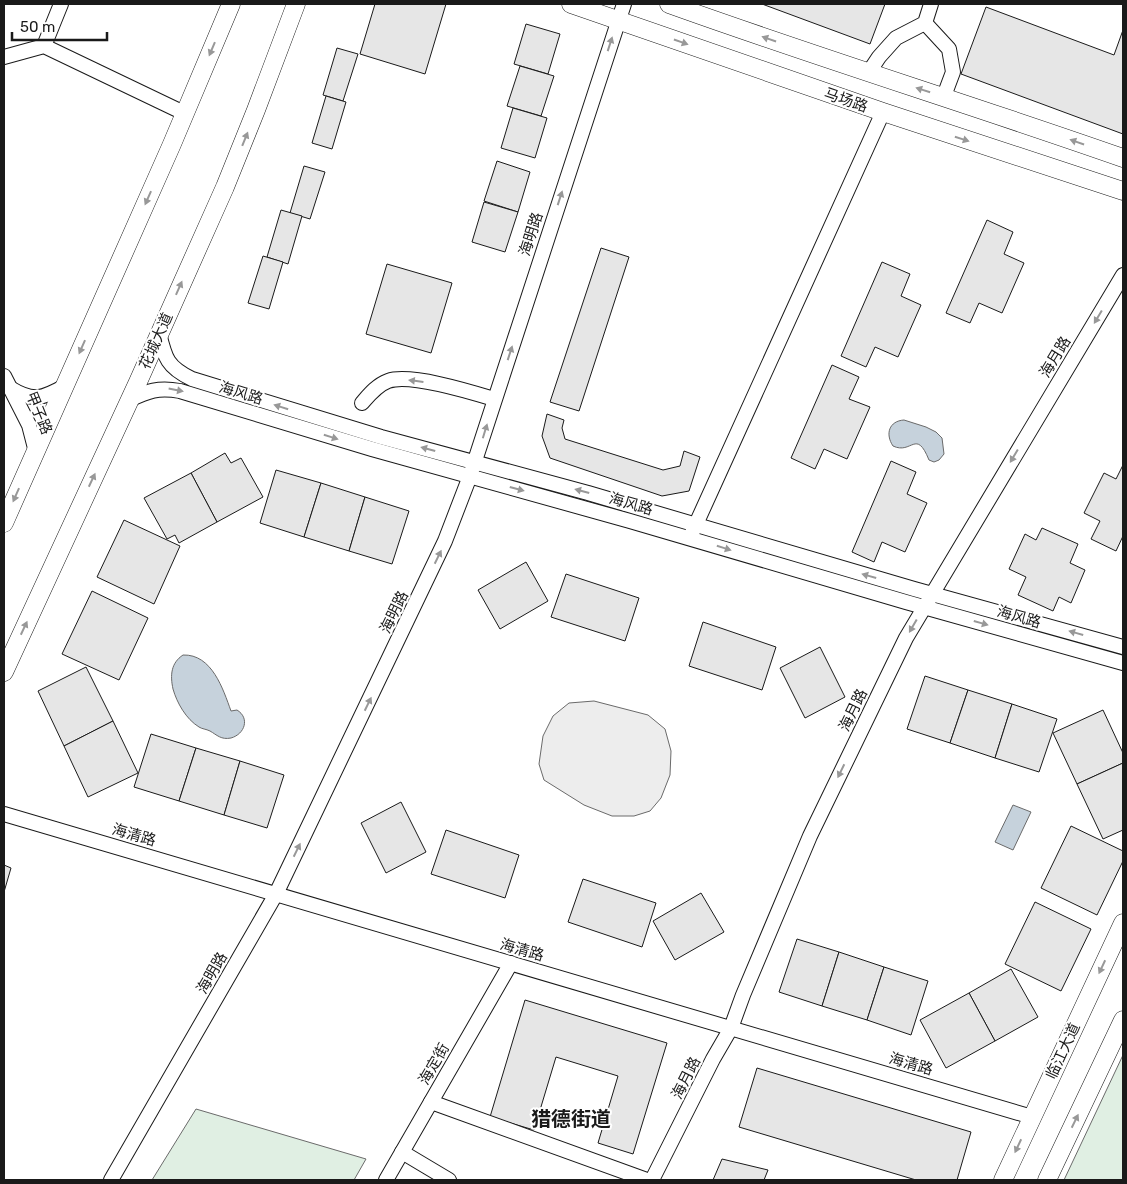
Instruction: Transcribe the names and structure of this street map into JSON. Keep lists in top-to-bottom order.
{
  "streets": {
    "main road": ["马场路", "花城大道", "临江大道"],
    "street": [
      "海明路",
      "海月路",
      "海风路",
      "甲子路",
      "海清路",
      "海定街"
    ]
  },
  "crossings": [
    ["马场路", "海明路"],
    ["海明路", "海风路"],
    ["海明路", "海清路"],
    ["花城大道", "海风路"],
    ["海月路", "海风路"],
    ["海月路", "海清路"],
    ["海清路", "临江大道"],
    ["海清路", "海定街"]
  ],
  "one_way": ["海明路", "海月路"],
  "districts": ["猎德街道"],
  "scale_bar": "50 m"
}
